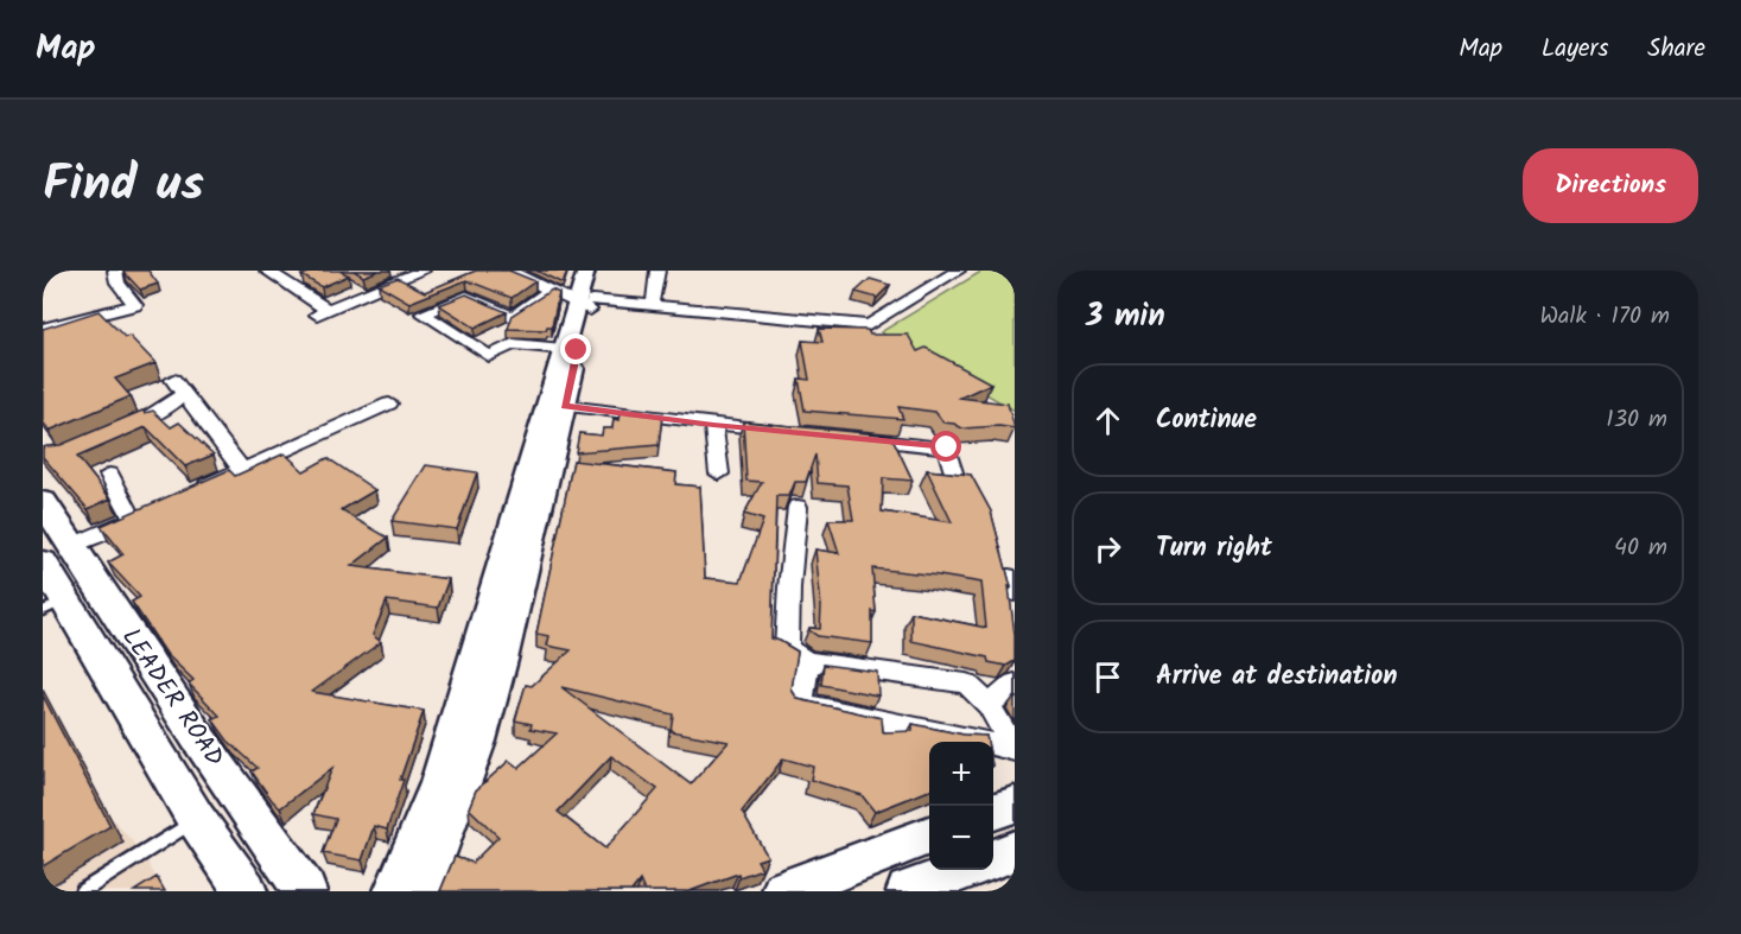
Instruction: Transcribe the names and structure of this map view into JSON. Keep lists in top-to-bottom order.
{
  "streets": {
    "main road": ["LEADER ROAD"]
  },
  "page": {
    "header": "Map",
    "nav": ["Map", "Layers", "Share"],
    "title": "Find us",
    "buttons": "Directions",
    "heading": ["3 min", "Walk · 170 m"],
    "list": [
      ["Continue", "130 m"],
      ["Turn right", "40 m"],
      "Arrive at destination"
    ],
    "map_buttons": ["+", "−"]
  }
}
